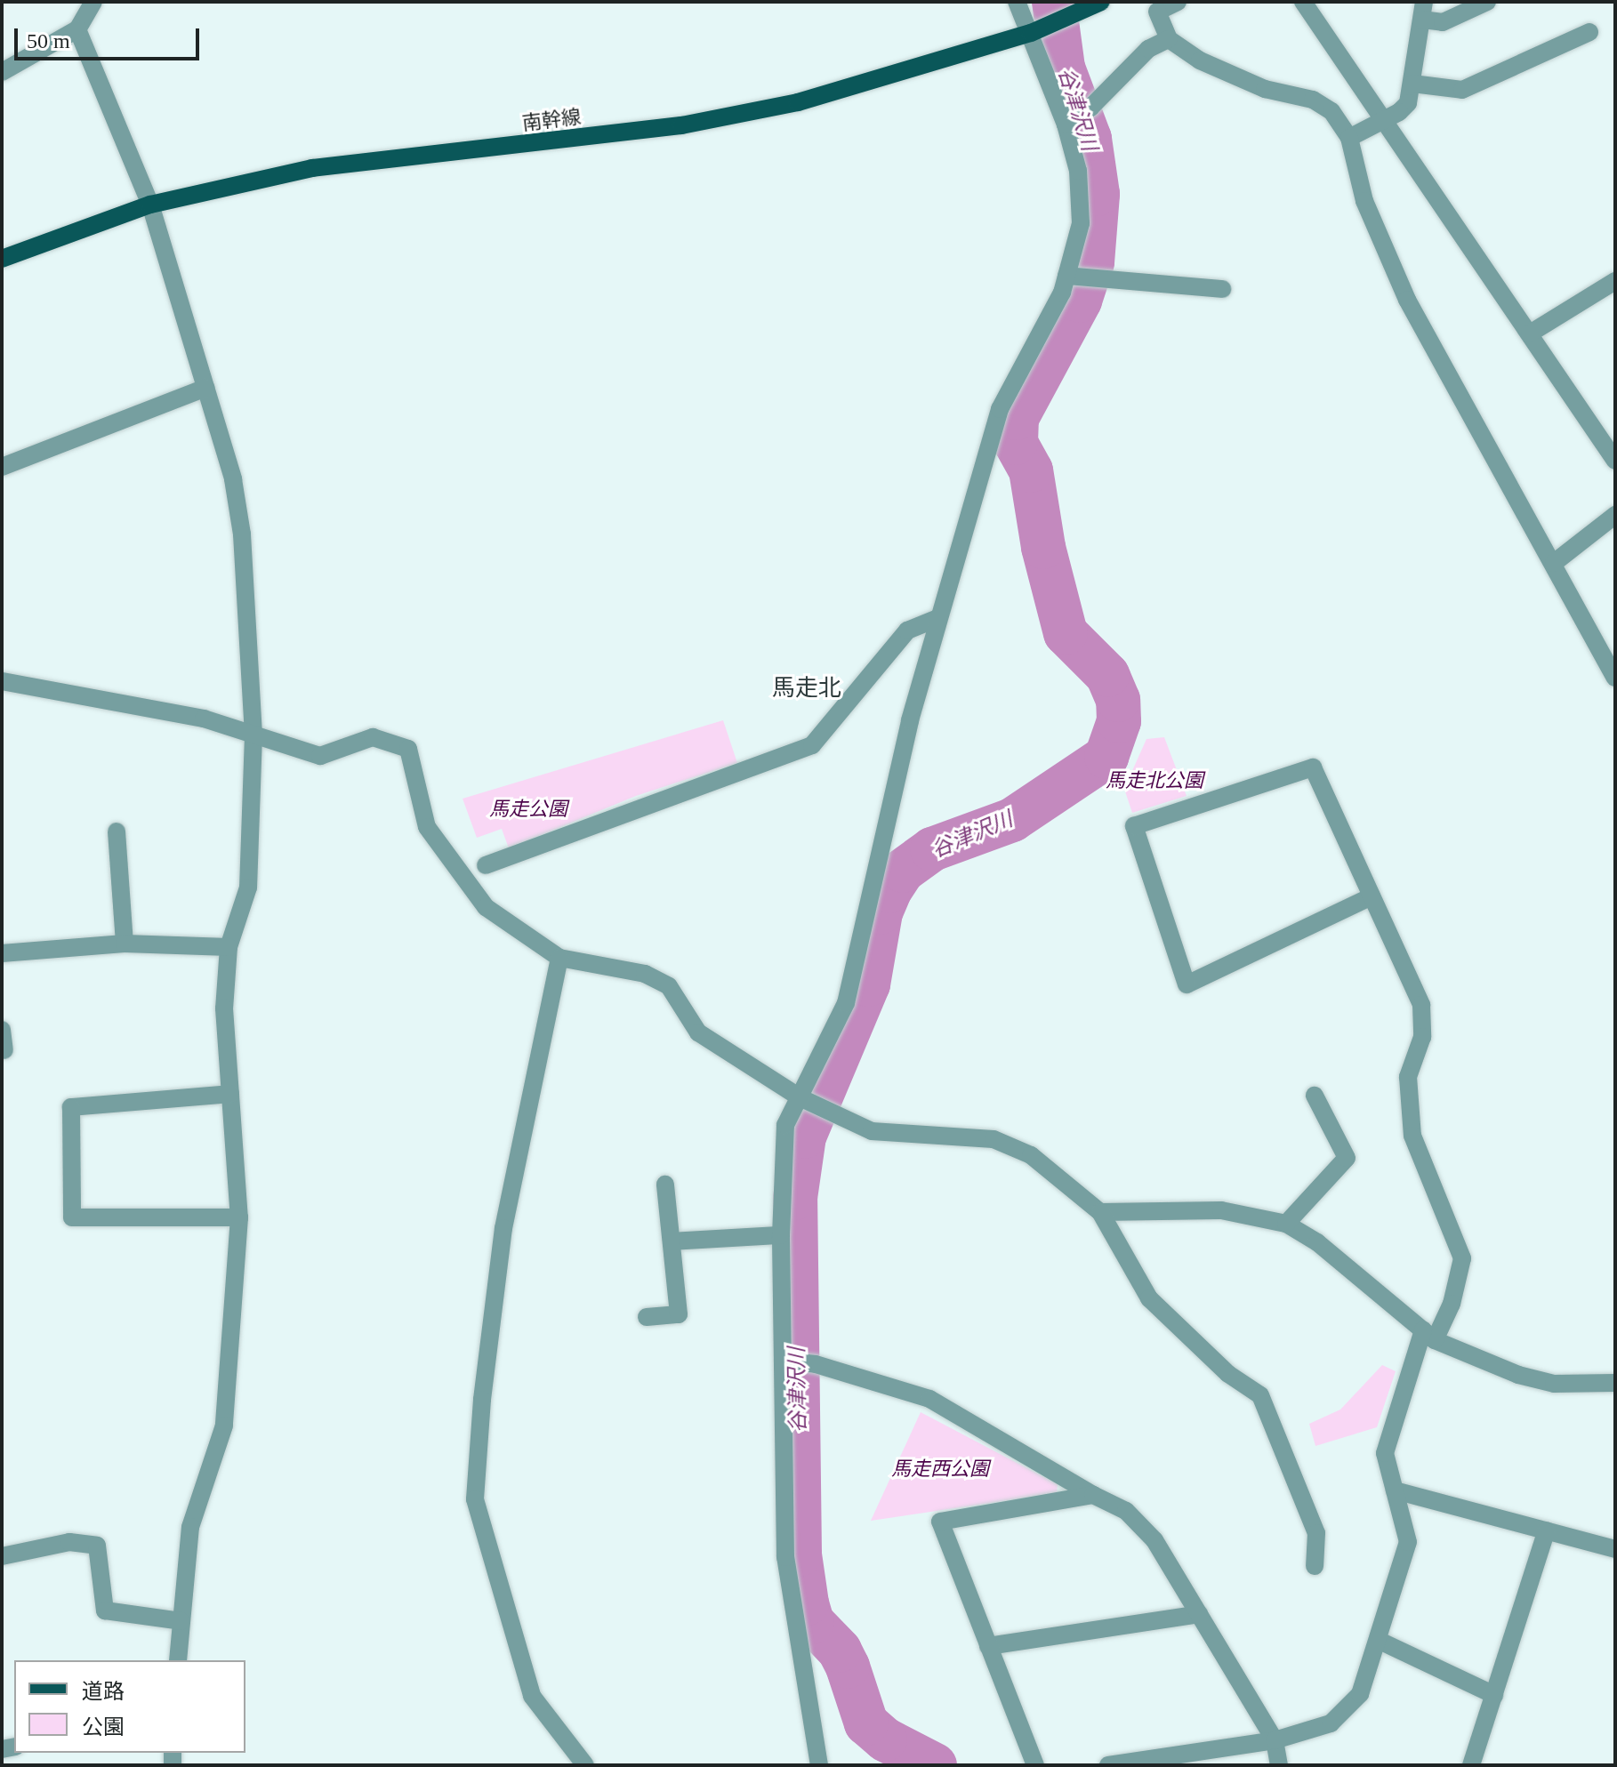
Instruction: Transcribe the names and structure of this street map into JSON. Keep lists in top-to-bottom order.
{
  "streets": {
    "main road": ["南幹線"]
  },
  "districts": ["馬走北"],
  "water": ["谷津沢川"],
  "parks": ["馬走北公園", "馬走公園", "馬走西公園"],
  "legend": ["道路", "公園"],
  "scale_bar": "50 m"
}
